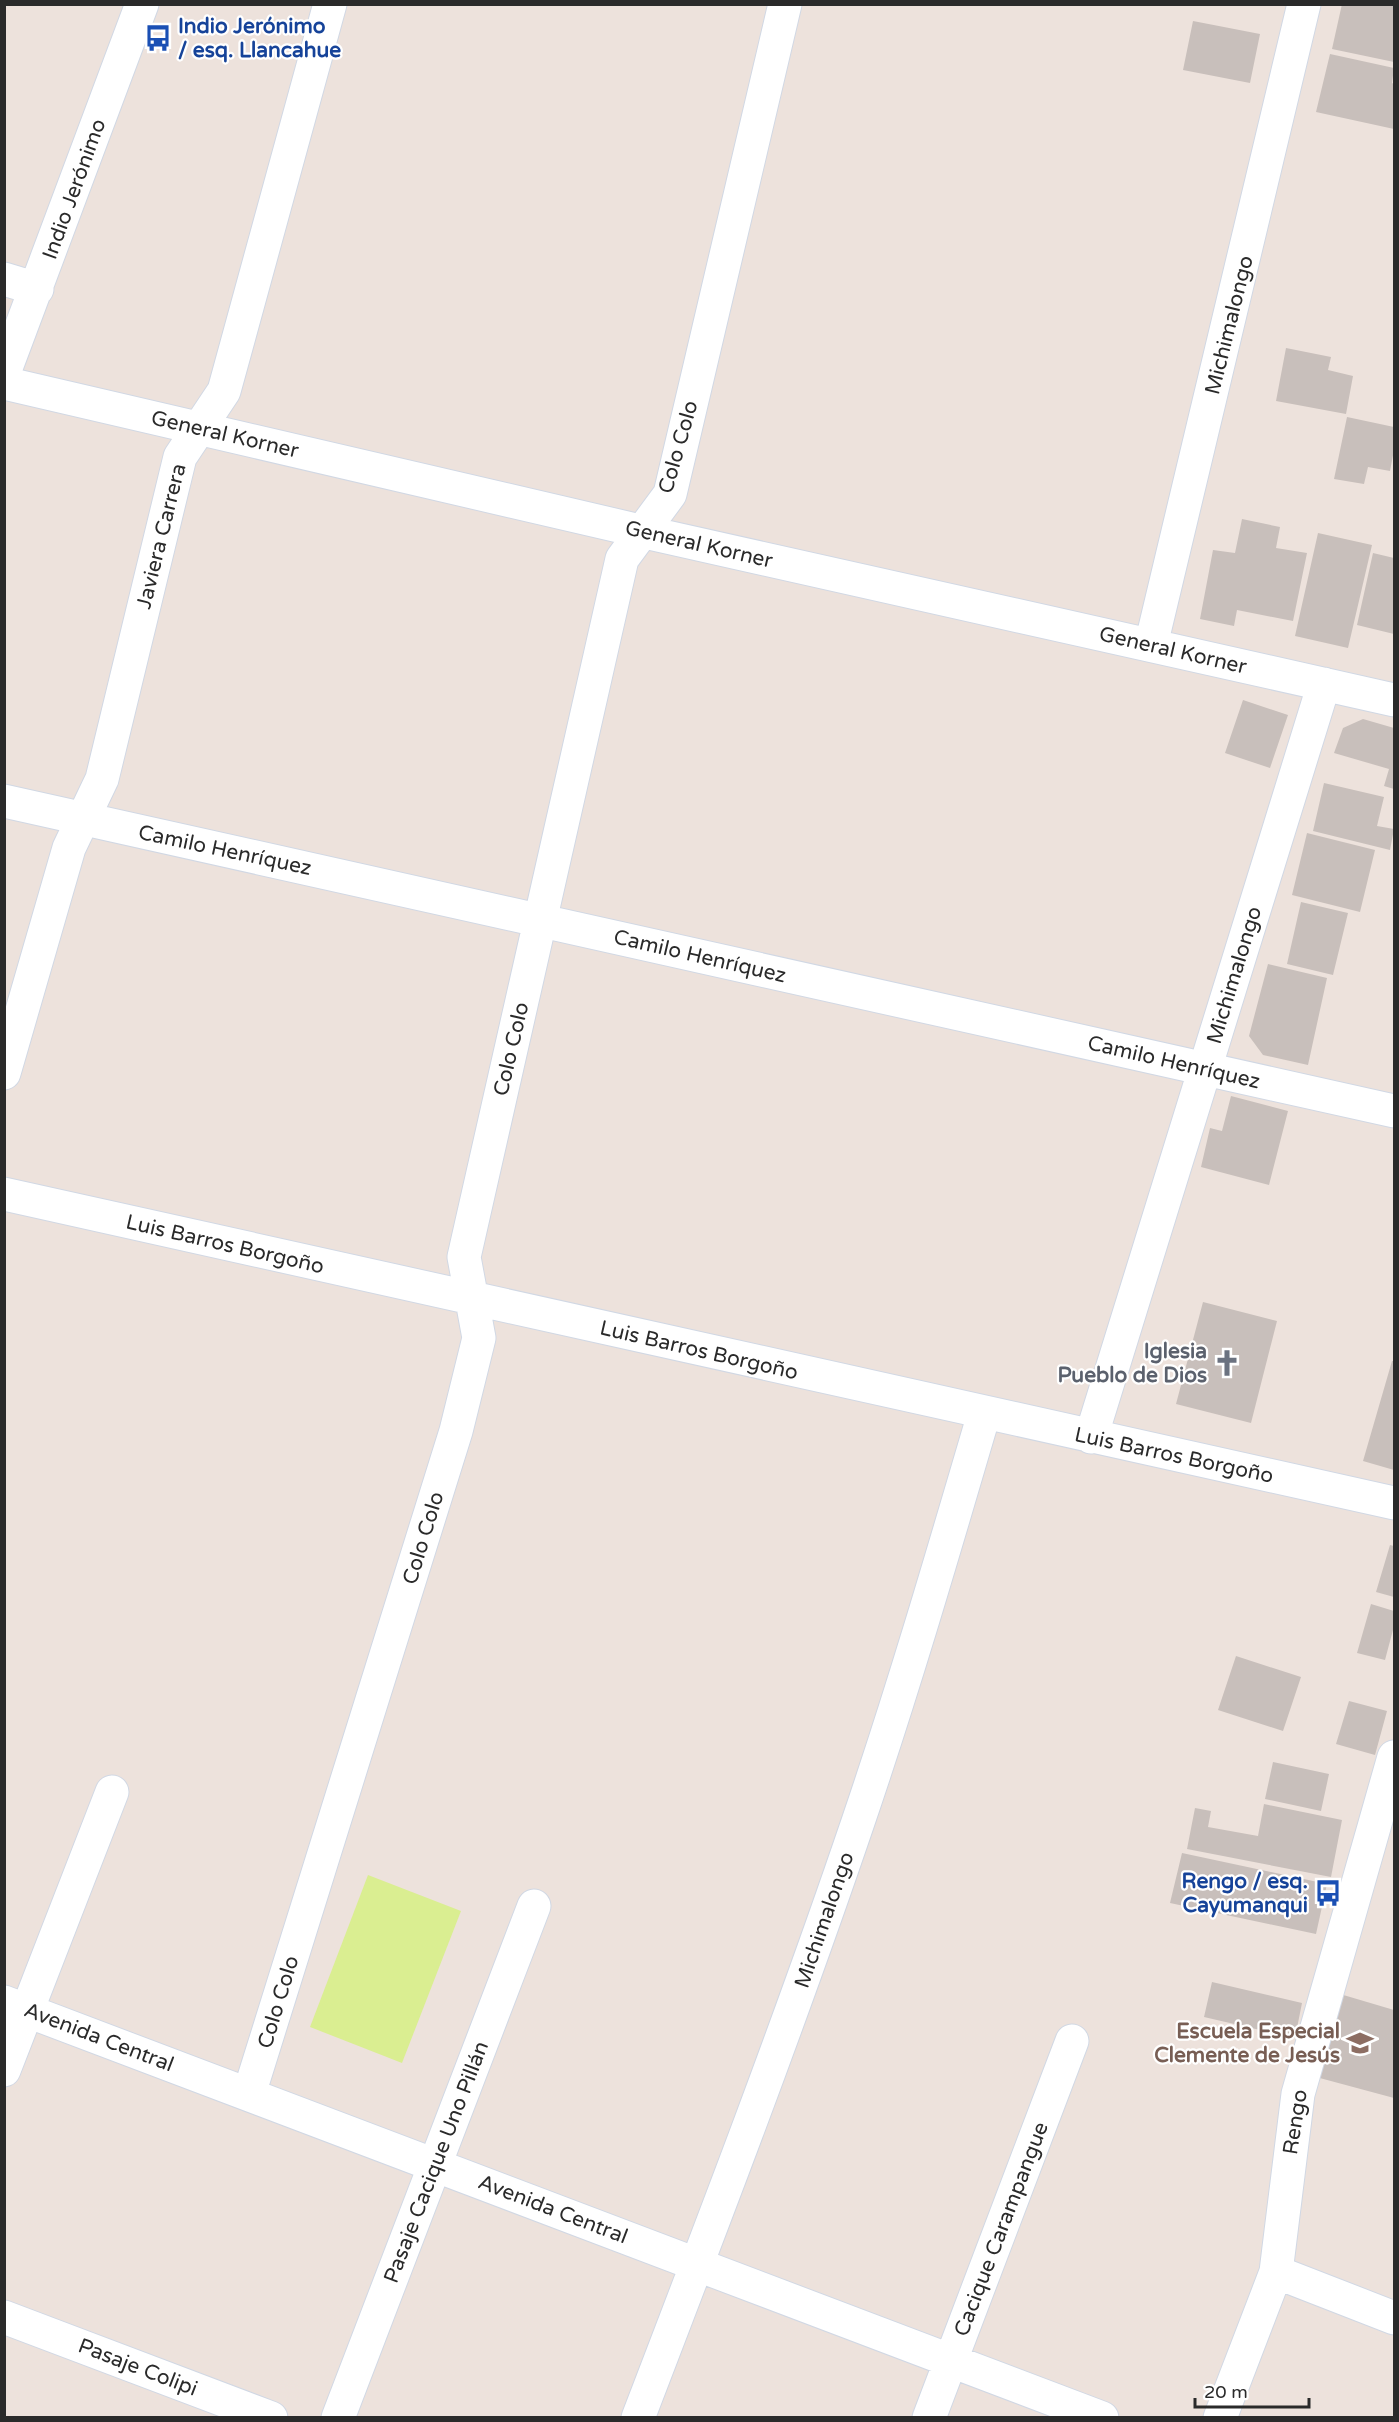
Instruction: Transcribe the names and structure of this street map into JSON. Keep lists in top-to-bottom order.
{
  "streets": {
    "street": [
      "Indio Jerónimo",
      "Michimalongo",
      "General Korner",
      "Colo Colo",
      "Javiera Carrera",
      "Camilo Henríquez",
      "Luis Barros Borgoño",
      "Avenida Central",
      "Rengo",
      "Pasaje Cacique Uno Pillán",
      "Cacique Carampangue",
      "Pasaje Colipi"
    ]
  },
  "crossings": [
    ["Michimalongo", "General Korner"],
    ["Michimalongo", "Camilo Henríquez"],
    ["Michimalongo", "Luis Barros Borgoño"],
    ["Michimalongo", "Avenida Central"],
    ["General Korner", "Colo Colo"],
    ["General Korner", "Javiera Carrera"],
    ["Colo Colo", "Camilo Henríquez"],
    ["Colo Colo", "Luis Barros Borgoño"],
    ["Colo Colo", "Avenida Central"],
    ["Javiera Carrera", "Camilo Henríquez"],
    ["Avenida Central", "Pasaje Cacique Uno Pillán"],
    ["Avenida Central", "Cacique Carampangue"]
  ],
  "places": {
    "bus stop": ["Indio Jerónimo / esq. Llancahue", "Rengo / esq. Cayumanqui"],
    "church": ["Iglesia Pueblo de Dios"],
    "school or university": ["Escuela Especial Clemente de Jesús"]
  },
  "scale_bar": "20 m"
}
